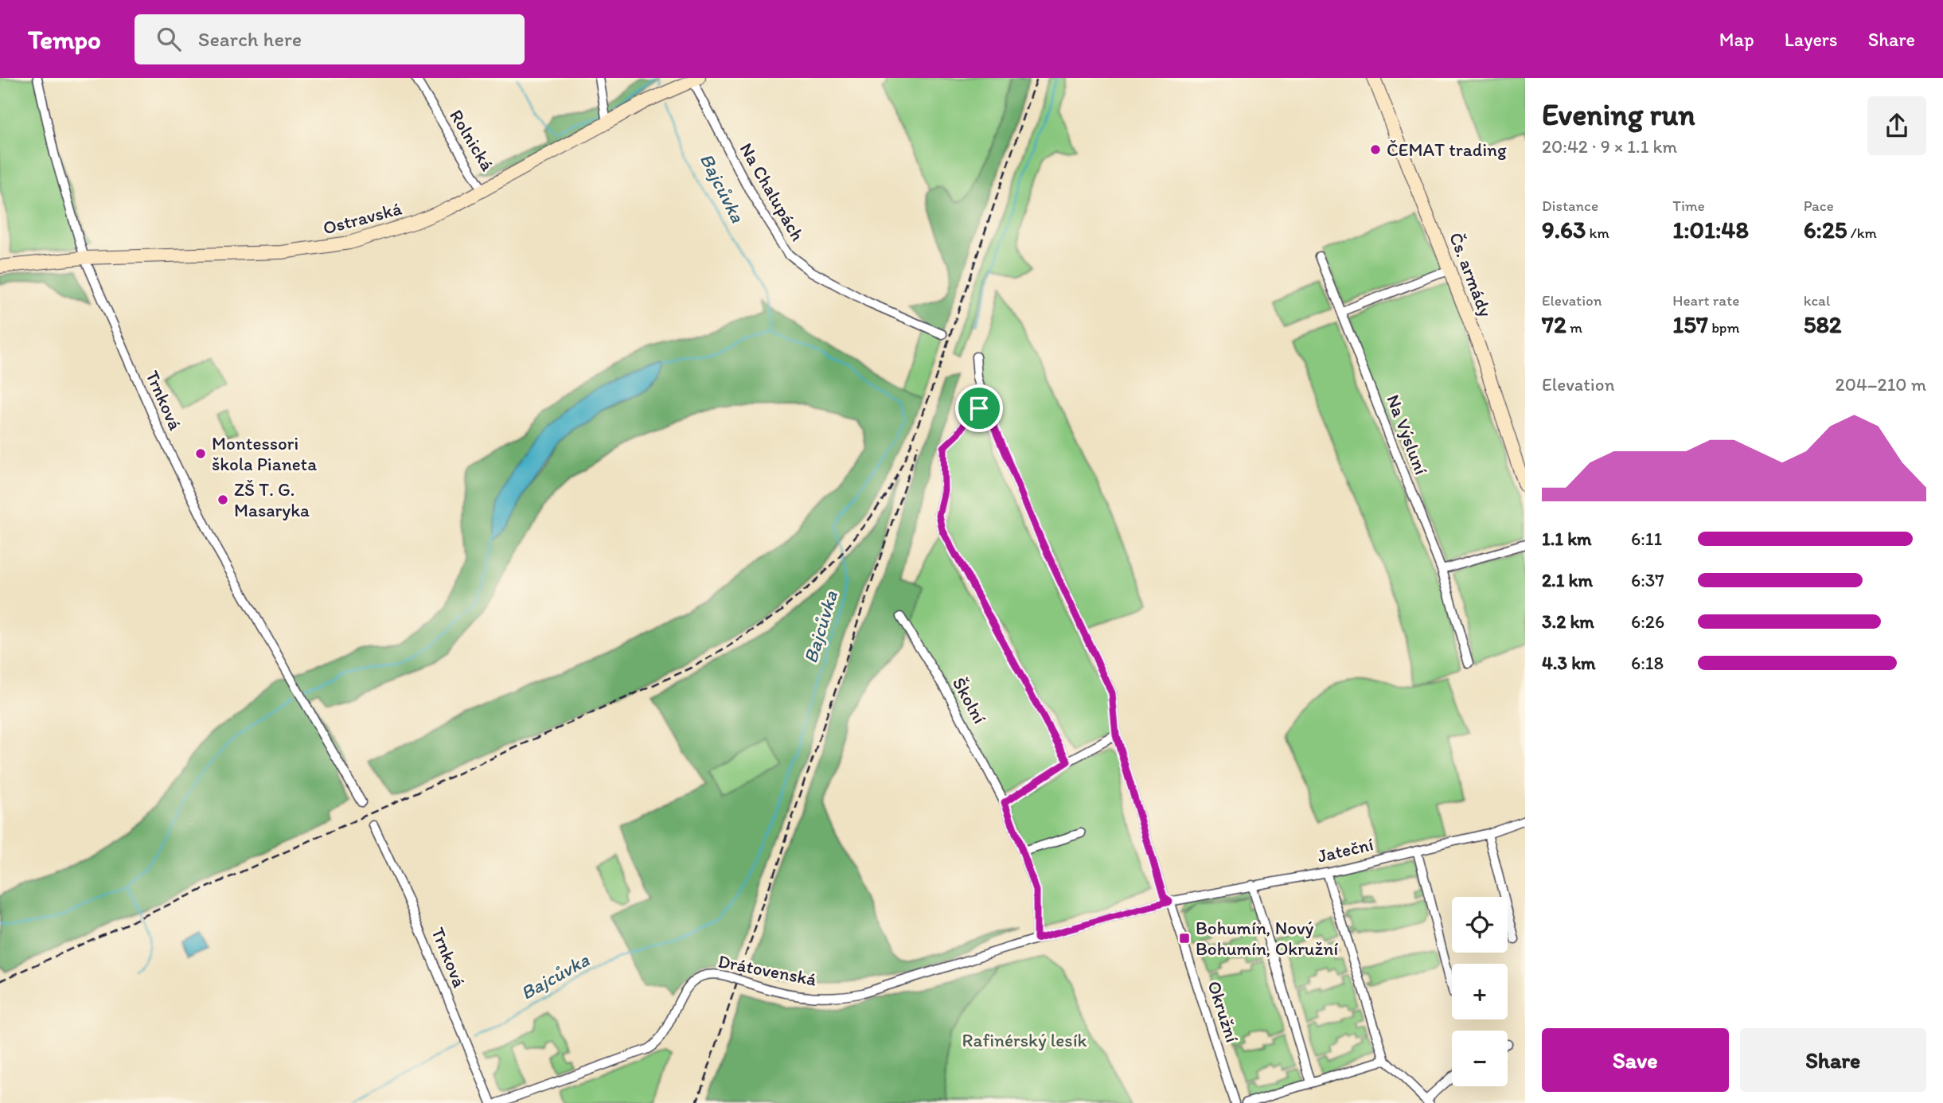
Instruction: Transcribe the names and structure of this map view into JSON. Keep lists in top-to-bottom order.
{
  "streets": {
    "main road": ["Ostravská", "Čs. armády"],
    "street": [
      "Rolnická",
      "Na Chalupách",
      "Trnková",
      "Na Výsluní",
      "Školní",
      "Jateční",
      "Drátovenská",
      "Okružní"
    ]
  },
  "crossings": [
    ["Rolnická", "Ostravská"],
    ["Na Chalupách", "Ostravská"],
    ["Ostravská", "Trnková"],
    ["Školní", "Drátovenská"],
    ["Jateční", "Okružní"]
  ],
  "water": ["Bajcůvka"],
  "parks": ["Rafinérský lesík"],
  "places": {
    "other": ["ČEMAT trading", "Montessori škola Pianeta", "ZŠ T. G. Masaryka"],
    "transit": ["Bohumín, Nový Bohumín, Okružní"]
  },
  "page": {
    "header": "Tempo",
    "search": "Search here",
    "nav": ["Map", "Layers", "Share"],
    "heading": ["Evening run", "20:42 · 9 × 1.1 km"],
    "stats": [
      ["Distance", "9.63 km"],
      ["Time", "1:01:48"],
      ["Pace", "6:25 /km"],
      ["Elevation", "72 m"],
      ["Heart rate", "157 bpm"],
      ["kcal", "582"]
    ],
    "chart": ["Elevation", "204–210 m"],
    "list": [
      {
        "name": "1.1 km",
        "note": "6:11"
      },
      {
        "name": "2.1 km",
        "note": "6:37"
      },
      {
        "name": "3.2 km",
        "note": "6:26"
      },
      {
        "name": "4.3 km",
        "note": "6:18"
      }
    ],
    "map_buttons": ["+", "−"],
    "buttons": ["Save", "Share"]
  }
}
